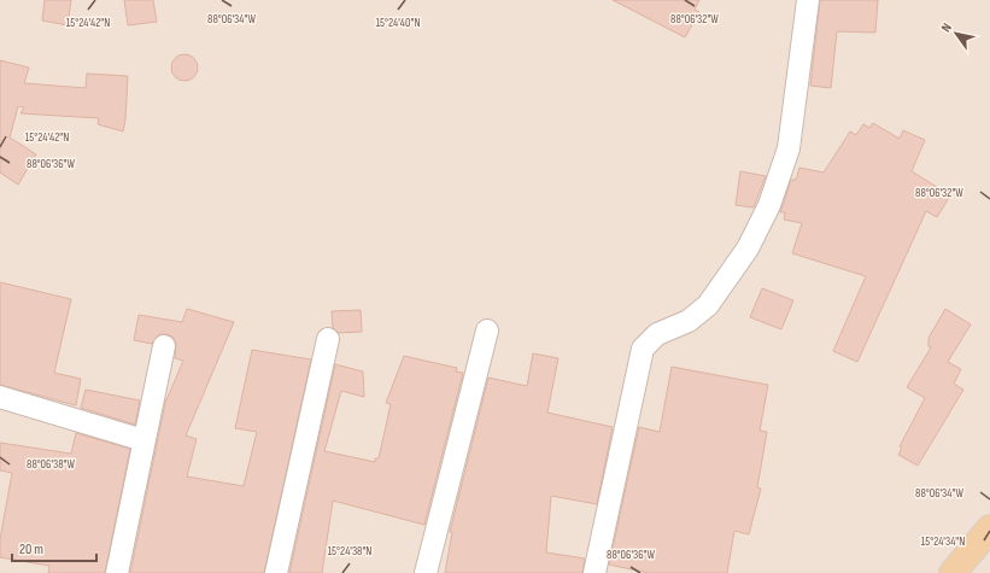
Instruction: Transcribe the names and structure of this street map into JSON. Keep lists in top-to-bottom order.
{
  "scale_bar": "20 m",
  "north": "top left",
  "coordinates": [
    "88°06'34\"W",
    "88°06'32\"W",
    "15°24'42\"N",
    "15°24'40\"N",
    "88°06'36\"W",
    "88°06'38\"W",
    "15°24'34\"N",
    "15°24'38\"N"
  ]
}
